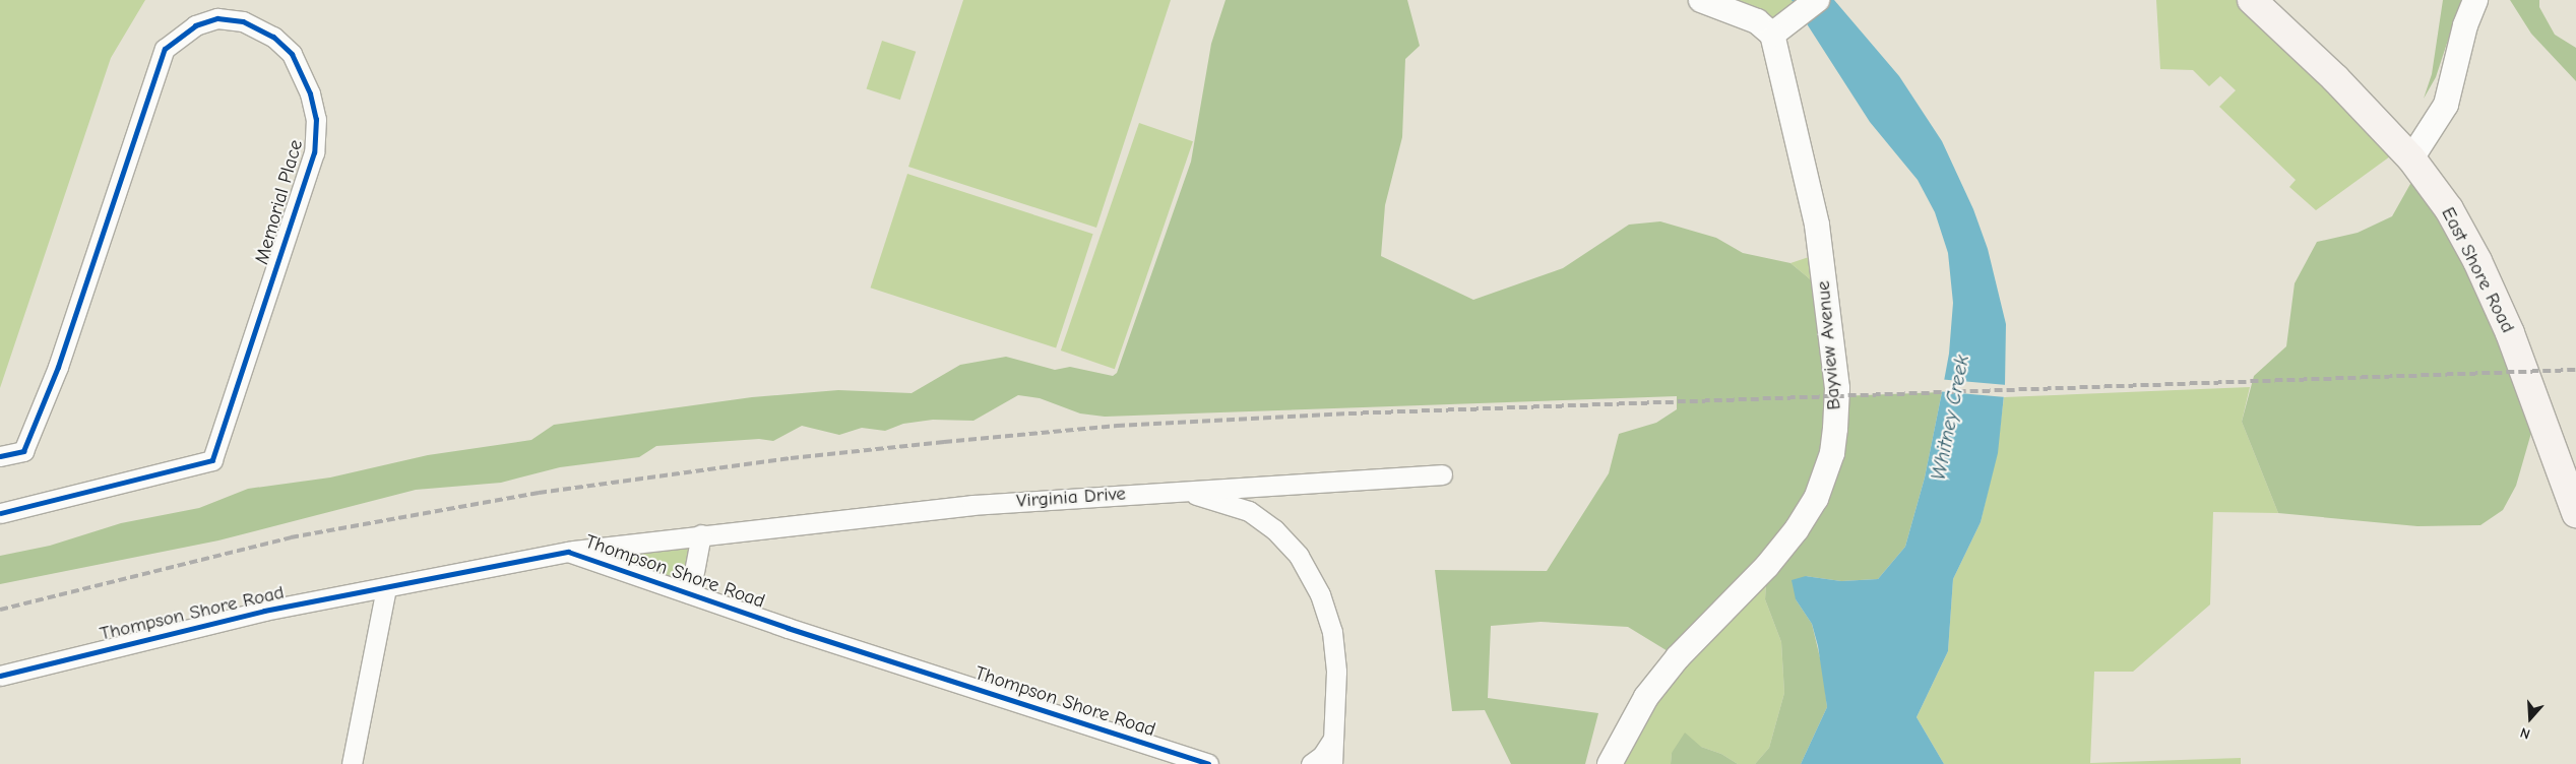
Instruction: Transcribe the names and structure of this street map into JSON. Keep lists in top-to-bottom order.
{
  "streets": {
    "main road": ["East Shore Road"],
    "street": [
      "Memorial Place",
      "Bayview Avenue",
      "Virginia Drive",
      "Thompson Shore Road"
    ]
  },
  "crossings": [
    ["Virginia Drive", "Thompson Shore Road"]
  ],
  "water": ["Whitney Creek"],
  "north": "bottom"
}
